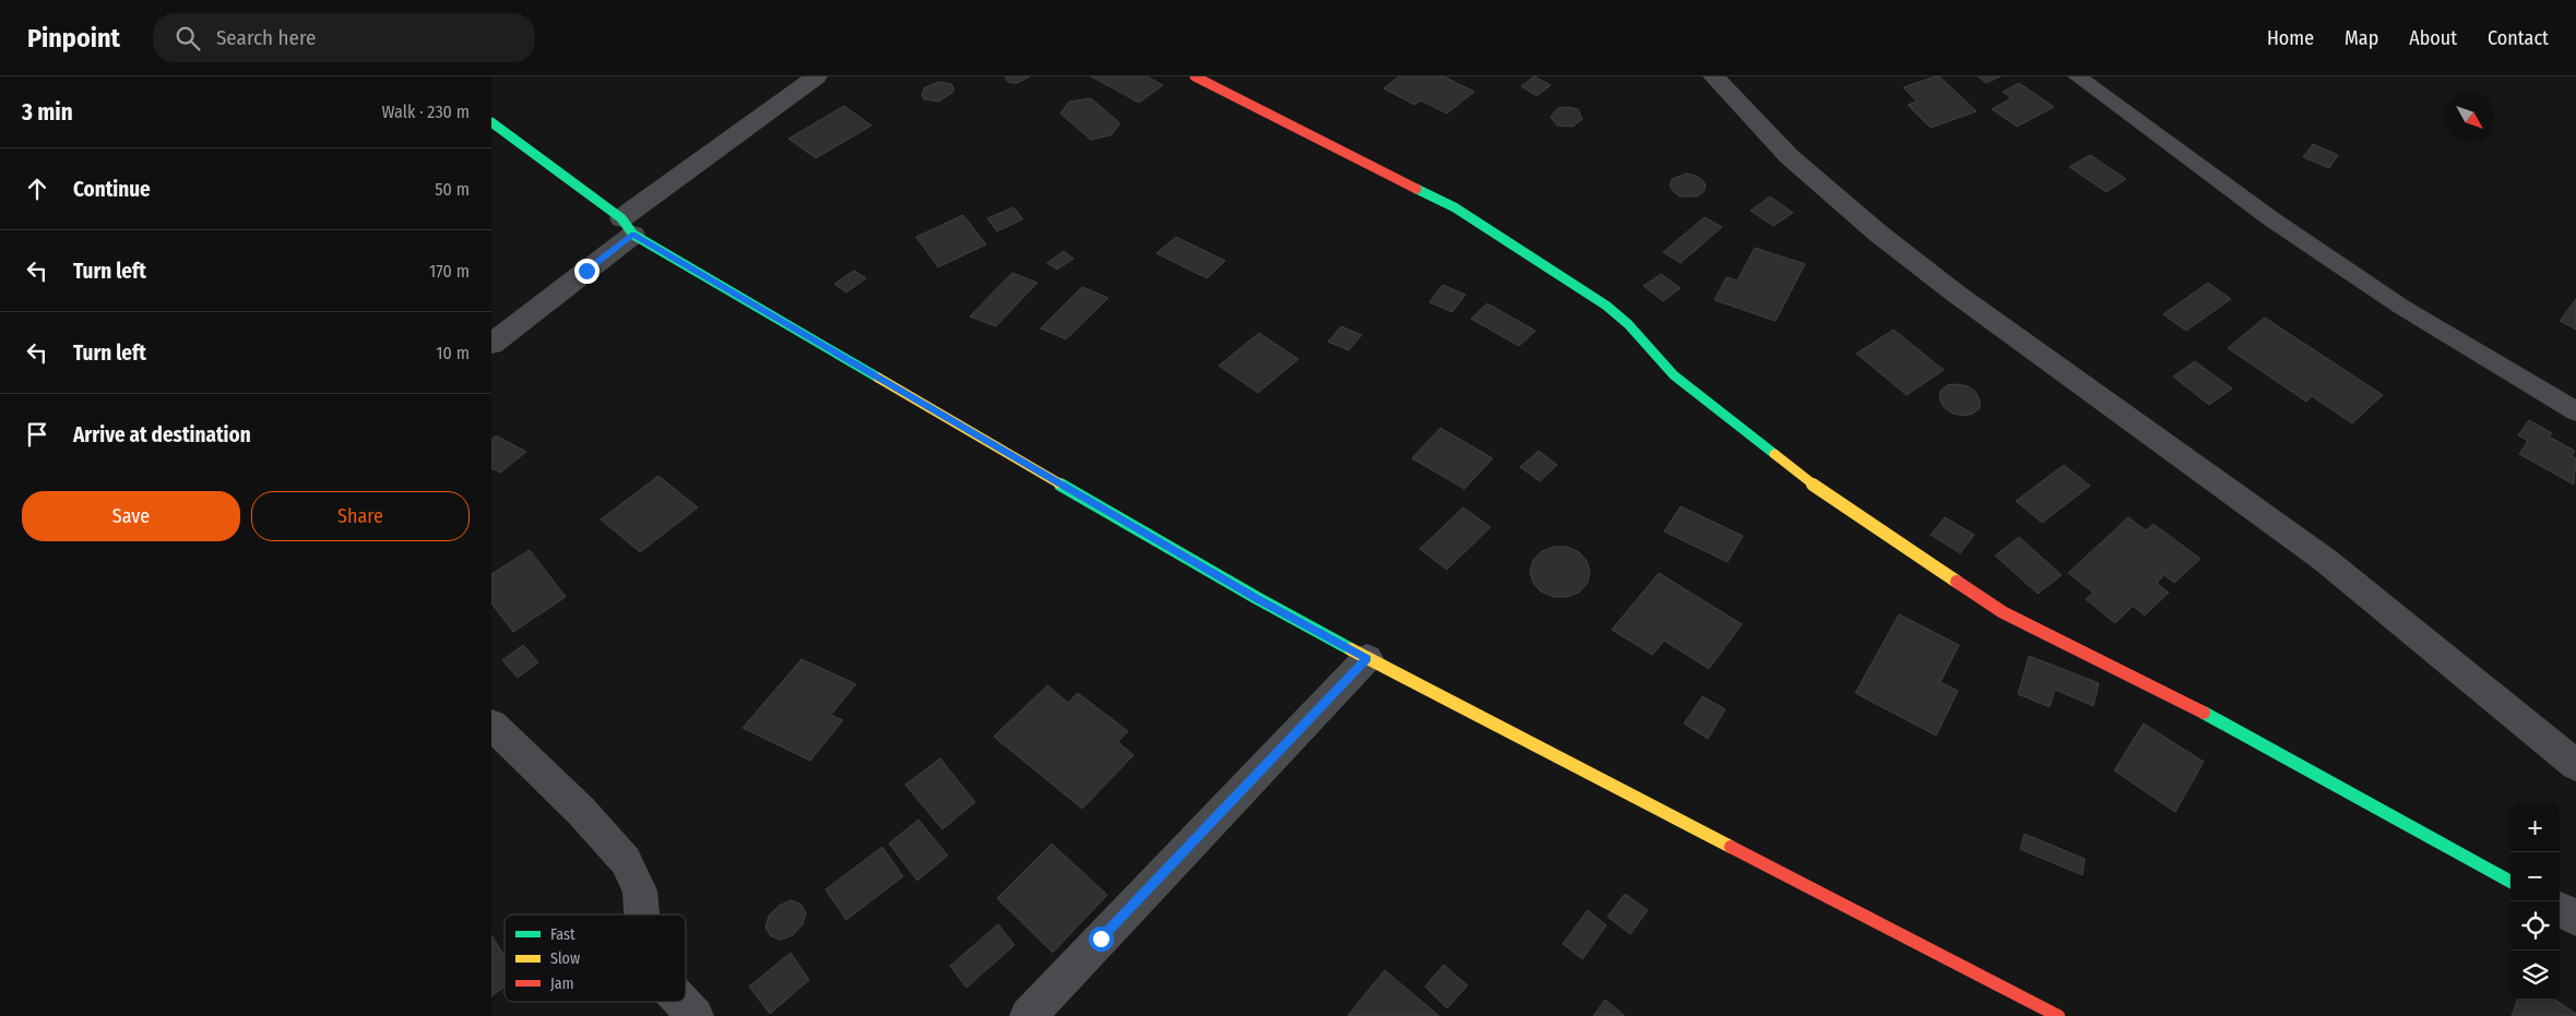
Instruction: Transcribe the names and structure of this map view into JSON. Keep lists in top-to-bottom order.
{
  "legend": ["Fast", "Slow", "Jam"],
  "north": "bottom right",
  "page": {
    "header": "Pinpoint",
    "search": "Search here",
    "nav": [
      "Home",
      "Map",
      "About",
      "Contact"
    ],
    "heading": ["3 min", "Walk · 230 m"],
    "list": [
      ["Continue", "50 m"],
      ["Turn left", "170 m"],
      ["Turn left", "10 m"],
      "Arrive at destination"
    ],
    "buttons": ["Save", "Share"],
    "map_buttons": ["+", "−"]
  }
}
